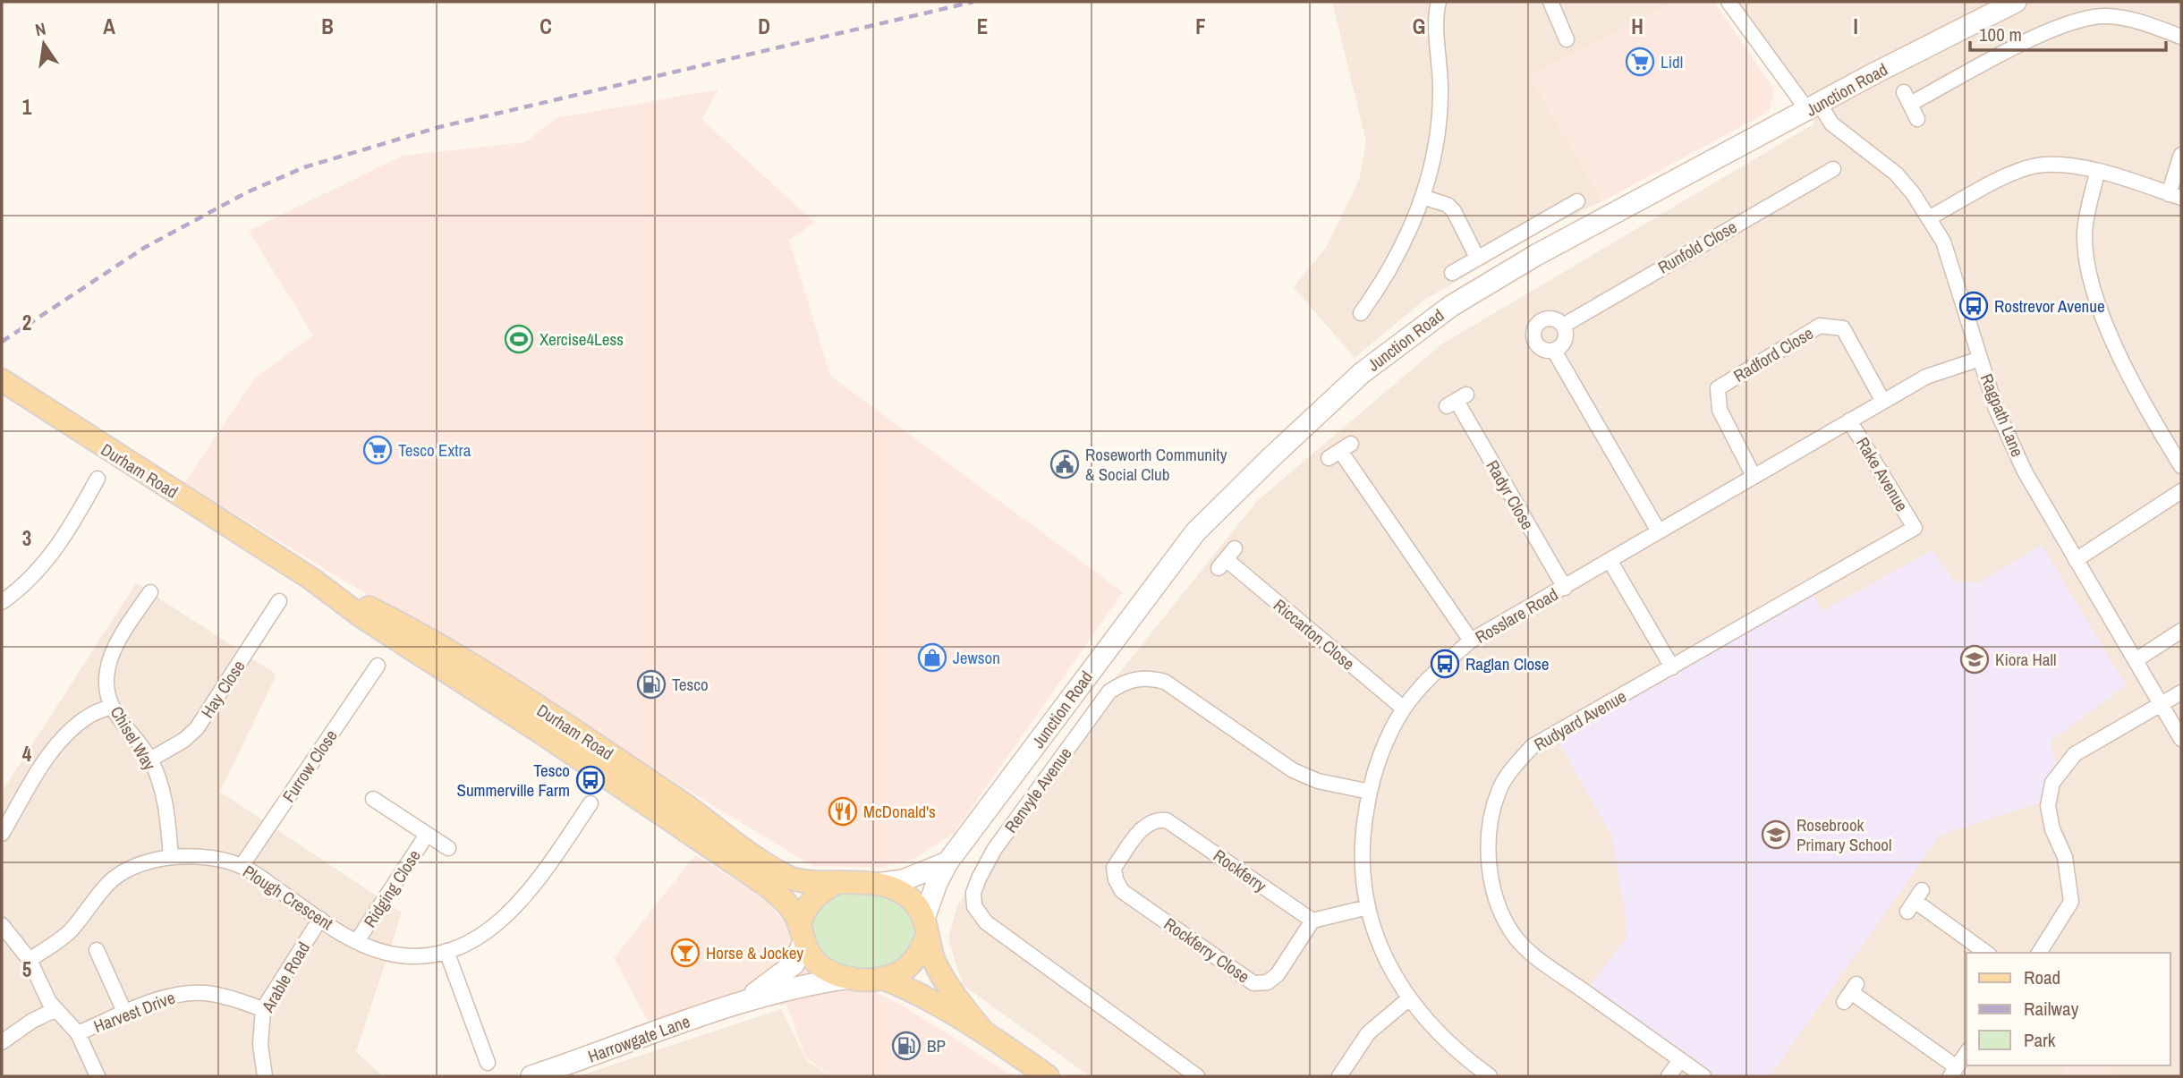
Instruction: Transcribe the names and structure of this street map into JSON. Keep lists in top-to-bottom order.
{
  "streets": {
    "main road": ["Junction Road", "Durham Road", "Harrowgate Lane"],
    "street": [
      "Runfold Close",
      "Radford Close",
      "Ragpath Lane",
      "Rake Avenue",
      "Radyr Close",
      "Rosslare Road",
      "Riccarton Close",
      "Hay Close",
      "Rudyard Avenue",
      "Chisel Way",
      "Furrow Close",
      "Renvyle Avenue",
      "Rockferry",
      "Ridging Close",
      "Plough Crescent",
      "Rockferry Close",
      "Arable Road",
      "Harvest Drive"
    ]
  },
  "crossings": [
    ["Junction Road", "Ragpath Lane"],
    ["Junction Road", "Durham Road"],
    ["Junction Road", "Harrowgate Lane"],
    ["Runfold Close", "Rosslare Road"],
    ["Radford Close", "Rosslare Road"],
    ["Ragpath Lane", "Rosslare Road"],
    ["Durham Road", "Harrowgate Lane"],
    ["Rake Avenue", "Rosslare Road"],
    ["Rake Avenue", "Rudyard Avenue"],
    ["Radyr Close", "Rosslare Road"],
    ["Rosslare Road", "Riccarton Close"],
    ["Rosslare Road", "Renvyle Avenue"],
    ["Hay Close", "Chisel Way"],
    ["Chisel Way", "Plough Crescent"],
    ["Furrow Close", "Plough Crescent"],
    ["Rockferry", "Rockferry Close"],
    ["Ridging Close", "Plough Crescent"],
    ["Plough Crescent", "Arable Road"],
    ["Arable Road", "Harvest Drive"]
  ],
  "places": {
    "supermarket": ["Lidl", "Tesco Extra"],
    "bus stop": ["Rostrevor Avenue", "Raglan Close", "Tesco Summerville Farm"],
    "sports": ["Xercise4Less"],
    "public building": ["Roseworth Community & Social Club"],
    "shop": ["Jewson"],
    "school or university": ["Kiora Hall", "Rosebrook Primary School"],
    "fuel station": ["Tesco", "BP"],
    "restaurant": ["McDonald's"],
    "bar": ["Horse & Jockey"]
  },
  "legend": ["Road", "Railway", "Park"],
  "scale_bar": "100 m",
  "north": "top",
  "grid": {
    "columns": [
      "A",
      "B",
      "C",
      "D",
      "E",
      "F",
      "G",
      "H",
      "I"
    ],
    "rows": [
      "1",
      "2",
      "3",
      "4",
      "5"
    ]
  }
}
